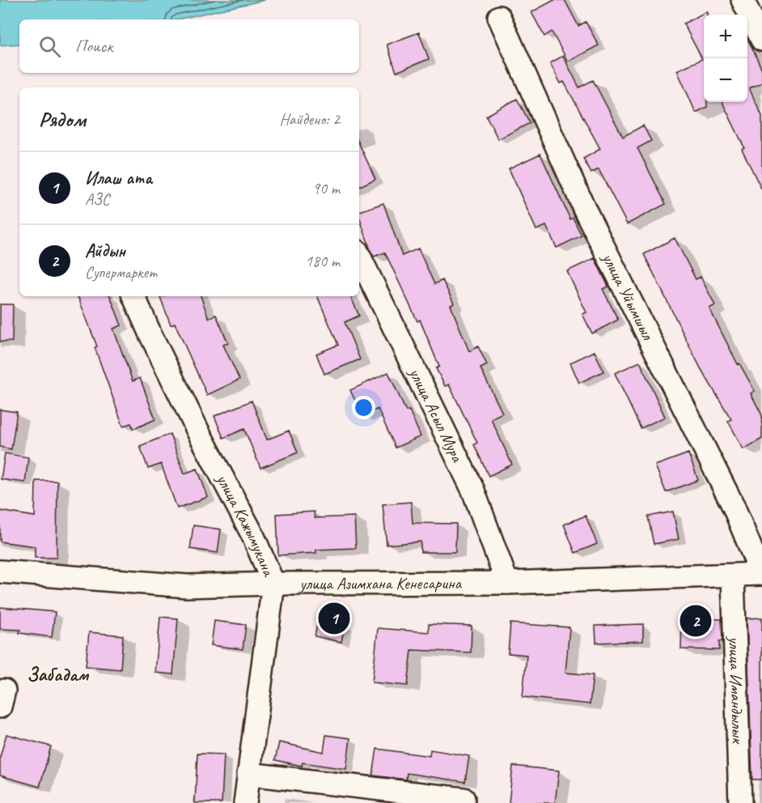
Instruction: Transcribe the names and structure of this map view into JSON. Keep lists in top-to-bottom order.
{
  "streets": {
    "street": [
      "улица Уйымшыл",
      "улица Асыл Мура",
      "улица Кажымукана",
      "улица Азимхана Кенесарина",
      "улица Имандылык"
    ]
  },
  "crossings": [
    ["улица Уйымшыл", "улица Азимхана Кенесарина"],
    ["улица Асыл Мура", "улица Азимхана Кенесарина"],
    ["улица Кажымукана", "улица Азимхана Кенесарина"],
    ["улица Азимхана Кенесарина", "улица Имандылык"]
  ],
  "districts": ["Забадам"],
  "page": {
    "map_buttons": ["+", "−"],
    "search": "Поиск",
    "heading": ["Рядом", "Найдено: 2"],
    "list": [
      {
        "mark": "1",
        "name": "Илаш ата",
        "note": "АЗС",
        "value": "90 m"
      },
      {
        "mark": "2",
        "name": "Айдын",
        "note": "Супермаркет",
        "value": "180 m"
      }
    ],
    "pins": ["1", "2"]
  }
}
